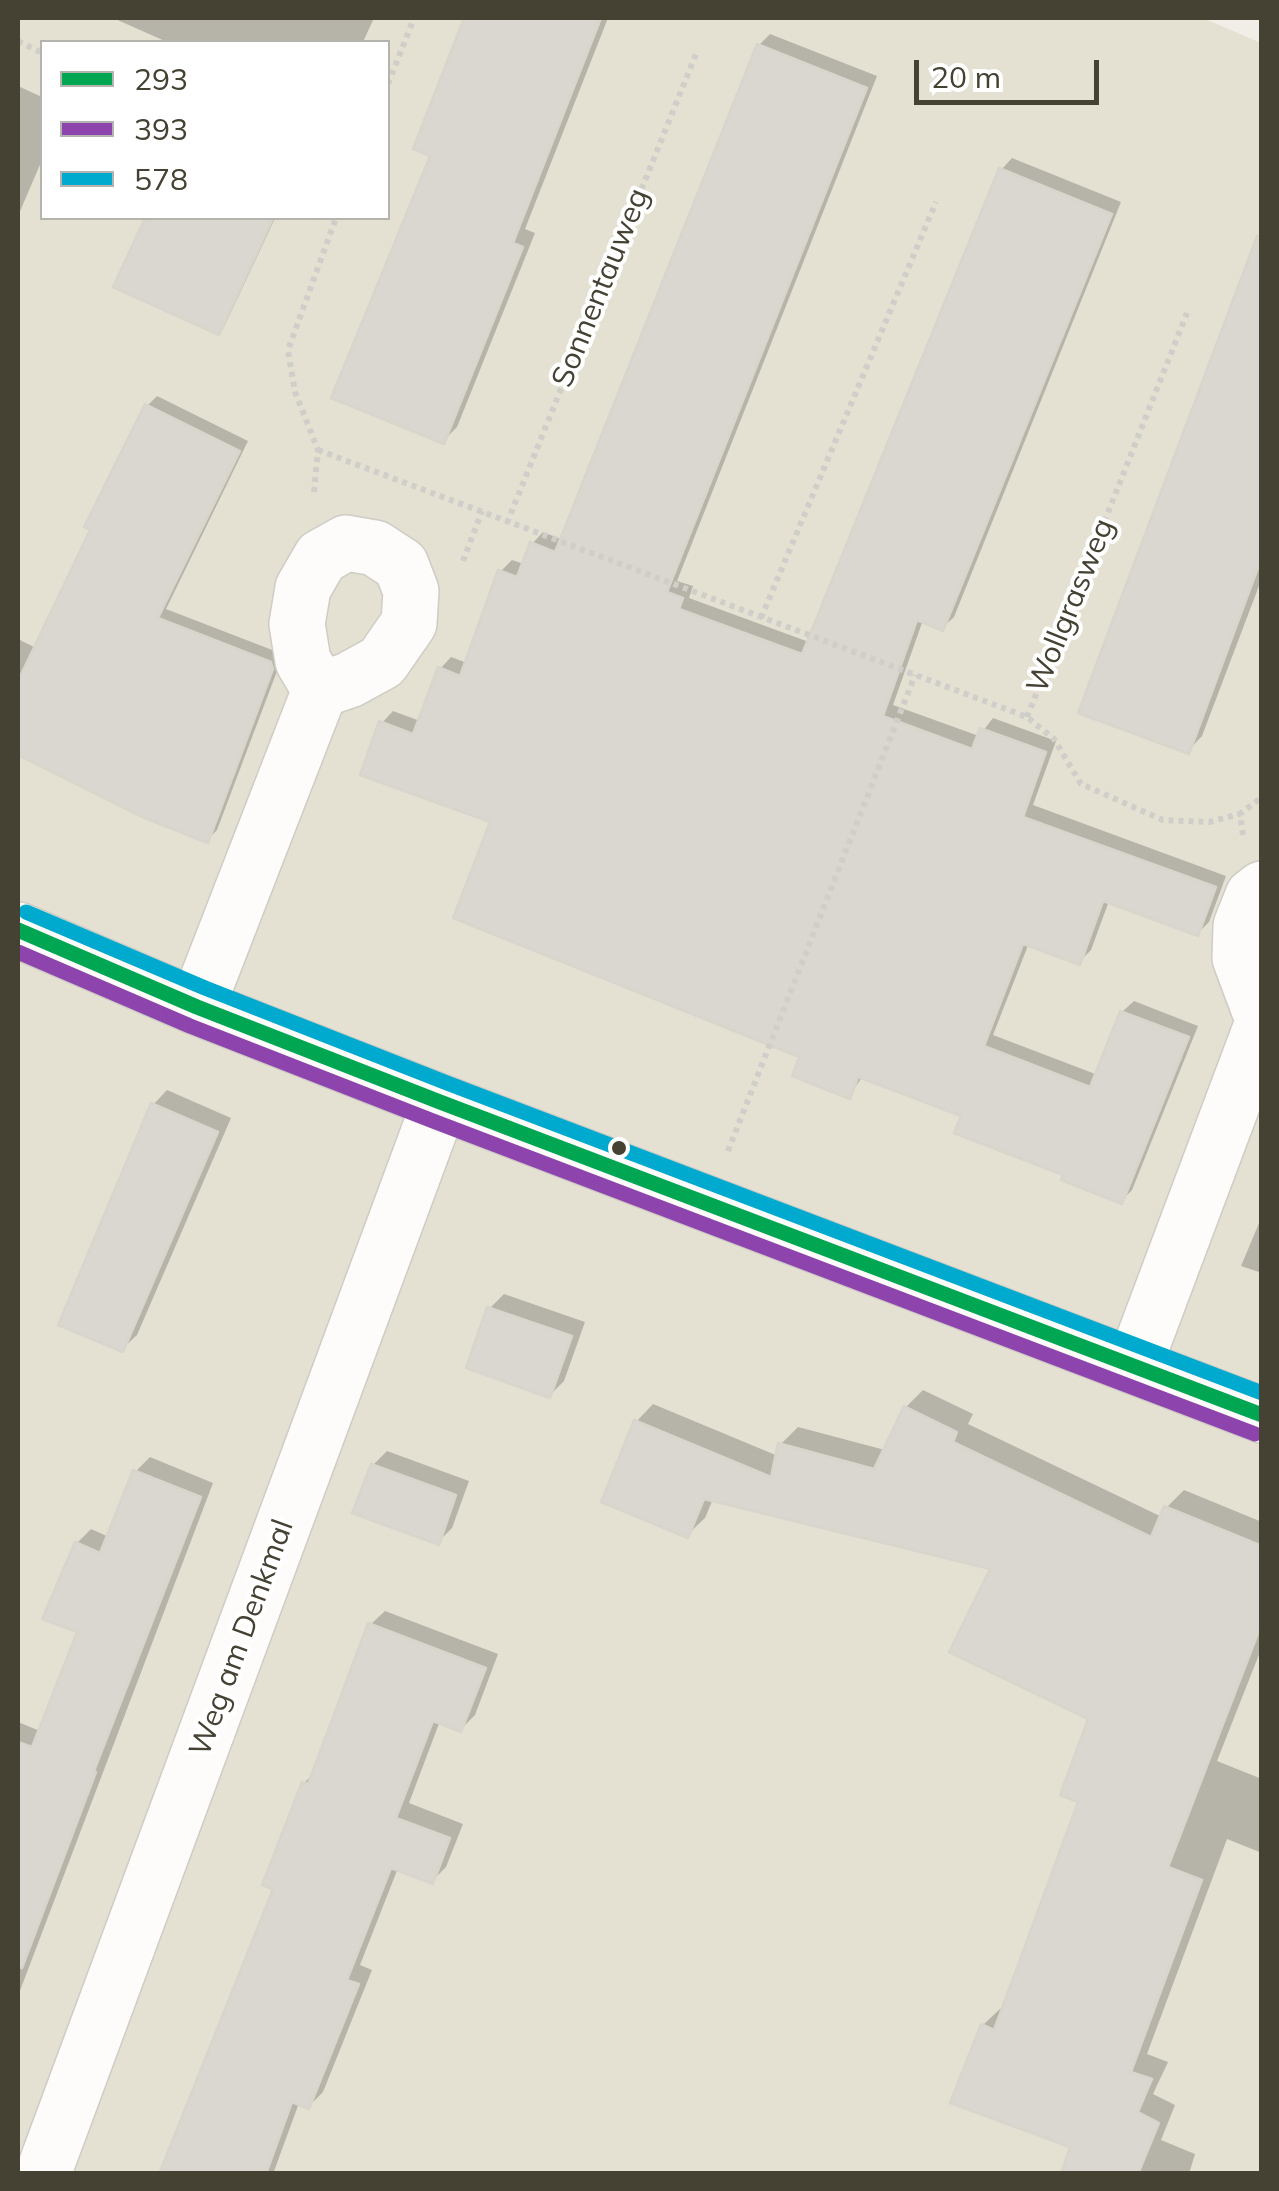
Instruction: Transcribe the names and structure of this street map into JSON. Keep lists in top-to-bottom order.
{
  "streets": {
    "street": ["Weg am Denkmal"],
    "path": ["Sonnentauweg", "Wollgrasweg"]
  },
  "lines": ["transit line 578", "transit line 293", "transit line 393"],
  "legend": ["293", "393", "578"],
  "scale_bar": "20 m"
}
